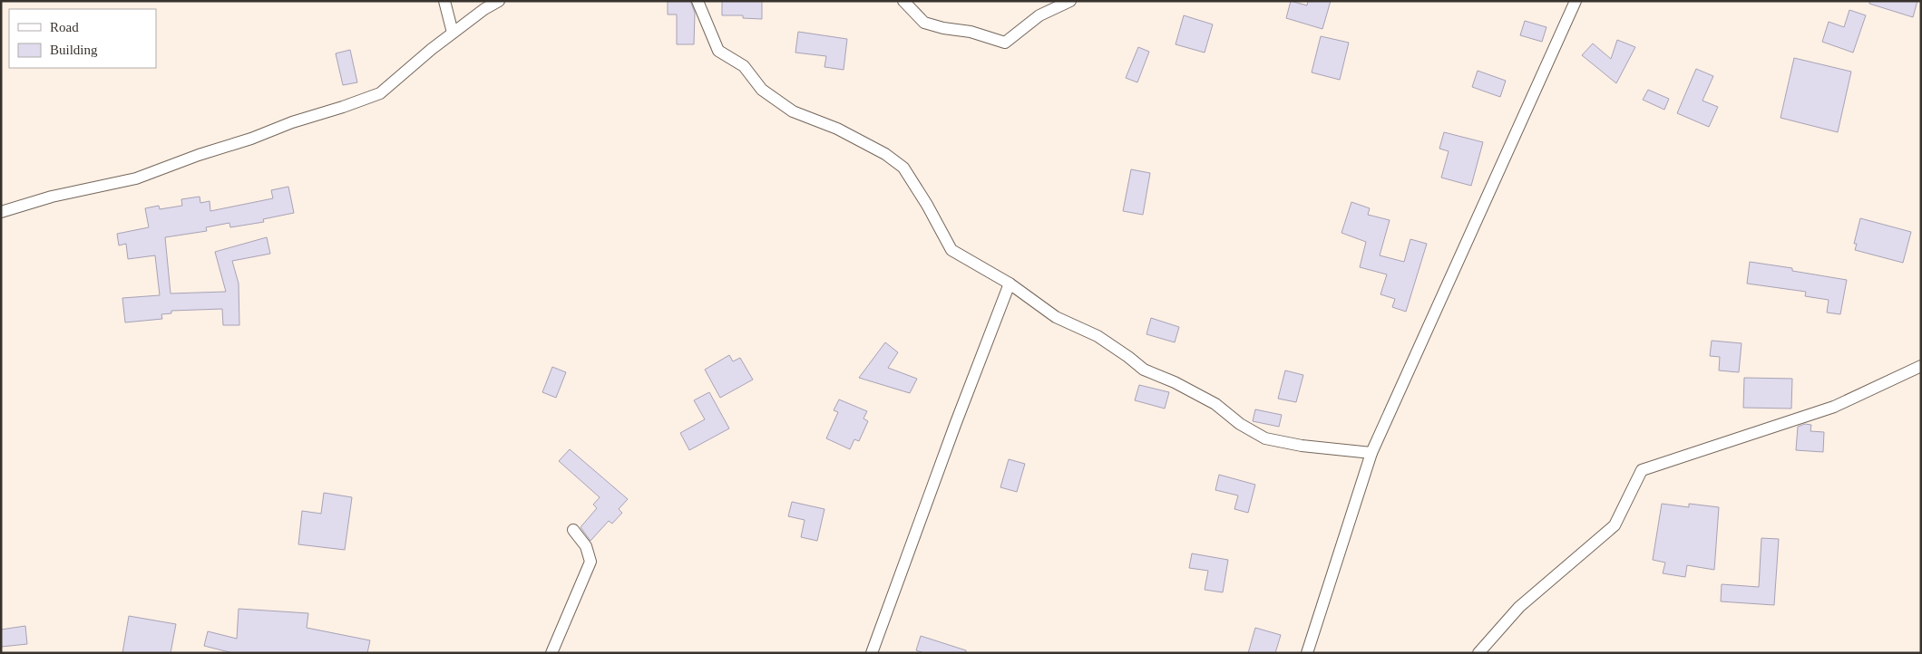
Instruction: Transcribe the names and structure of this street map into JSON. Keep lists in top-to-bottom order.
{
  "legend": ["Road", "Building"]
}
